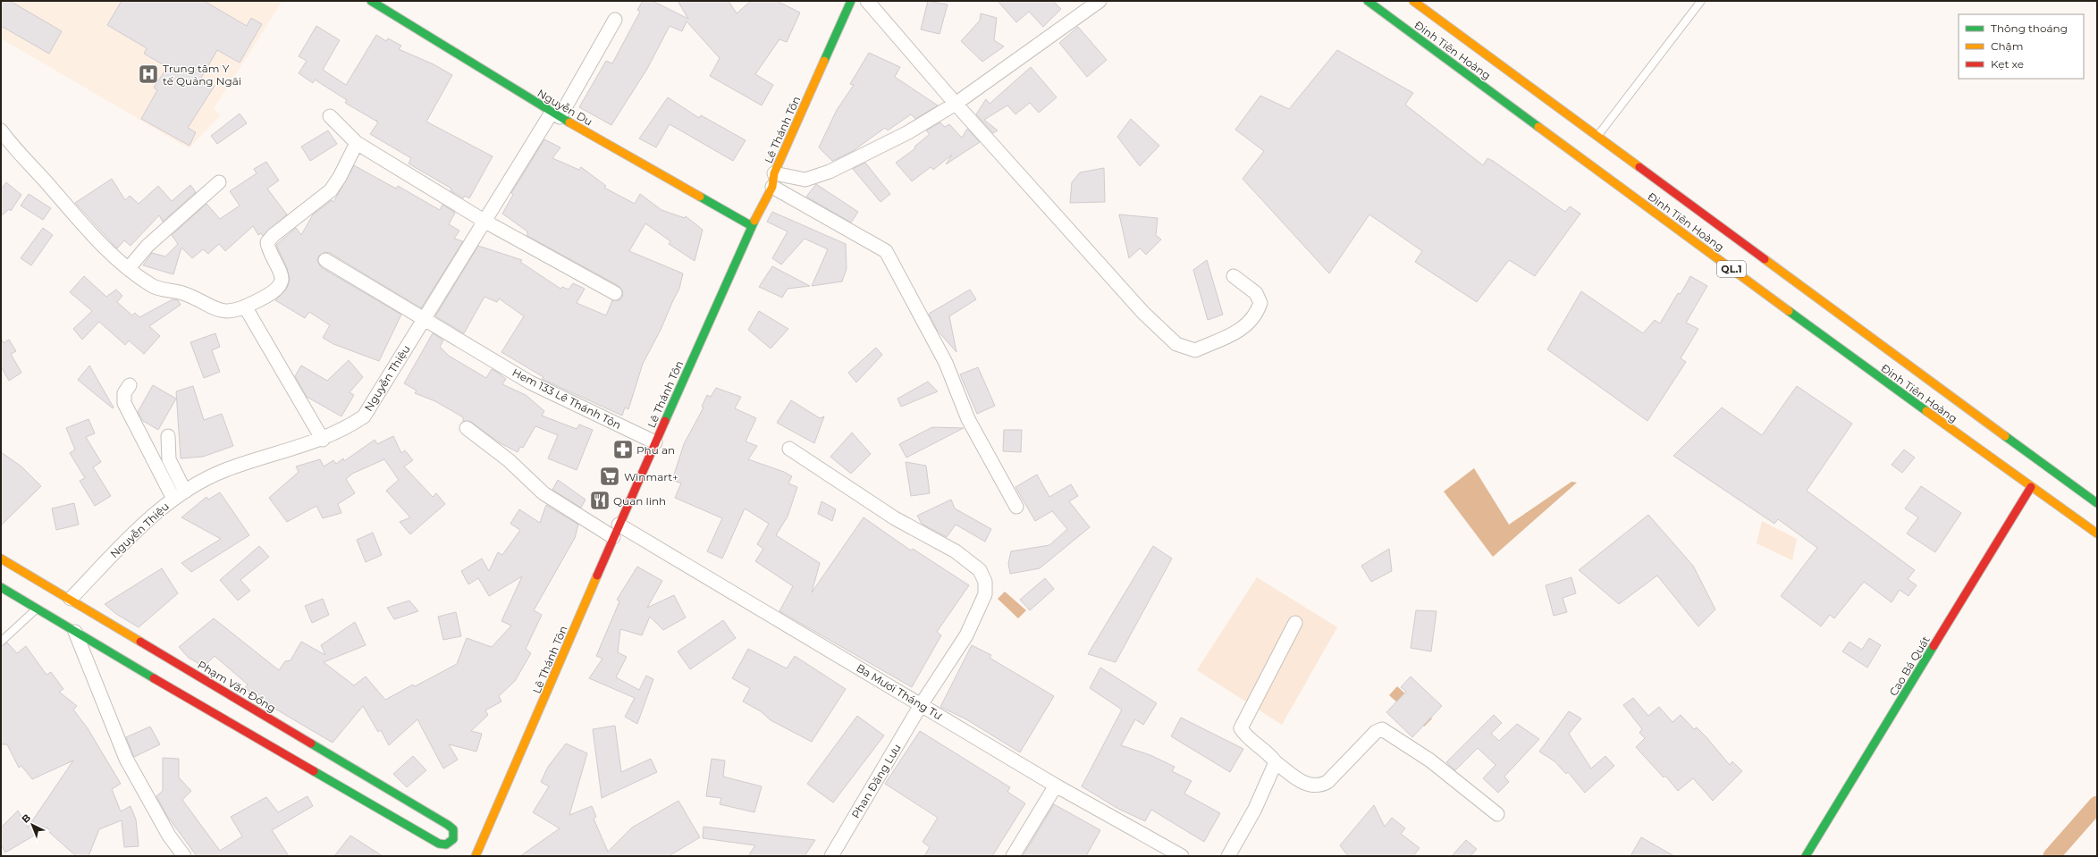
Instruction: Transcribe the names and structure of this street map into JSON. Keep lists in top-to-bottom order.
{
  "streets": {
    "main road": [
      "Đinh Tiên Hoàng",
      "Nguyễn Du",
      "Lê Thánh Tôn",
      "QL.1",
      "Cao Bá Quát",
      "Phạm Văn Đồng"
    ],
    "street": [
      "Nguyễn Thiệu",
      "Hem 133 Lê Thánh Tôn",
      "Ba Mươi Tháng Tư",
      "Phan Đăng Lưu"
    ]
  },
  "crossings": [
    ["Đinh Tiên Hoàng", "Cao Bá Quát"],
    ["Nguyễn Du", "Lê Thánh Tôn"],
    ["Nguyễn Du", "Nguyễn Thiệu"],
    ["Lê Thánh Tôn", "Hem 133 Lê Thánh Tôn"],
    ["Lê Thánh Tôn", "Ba Mươi Tháng Tư"],
    ["Nguyễn Thiệu", "Hem 133 Lê Thánh Tôn"],
    ["Nguyễn Thiệu", "Phạm Văn Đồng"],
    ["Ba Mươi Tháng Tư", "Phan Đăng Lưu"]
  ],
  "places": {
    "hospital": ["Trung tâm Y tế Quảng Ngãi"],
    "pharmacy": ["Phu an"],
    "supermarket": ["Winmart+"],
    "restaurant": ["Quan linh"]
  },
  "legend": ["Thông thoáng", "Chậm", "Kẹt xe"],
  "north": "top left"
}
